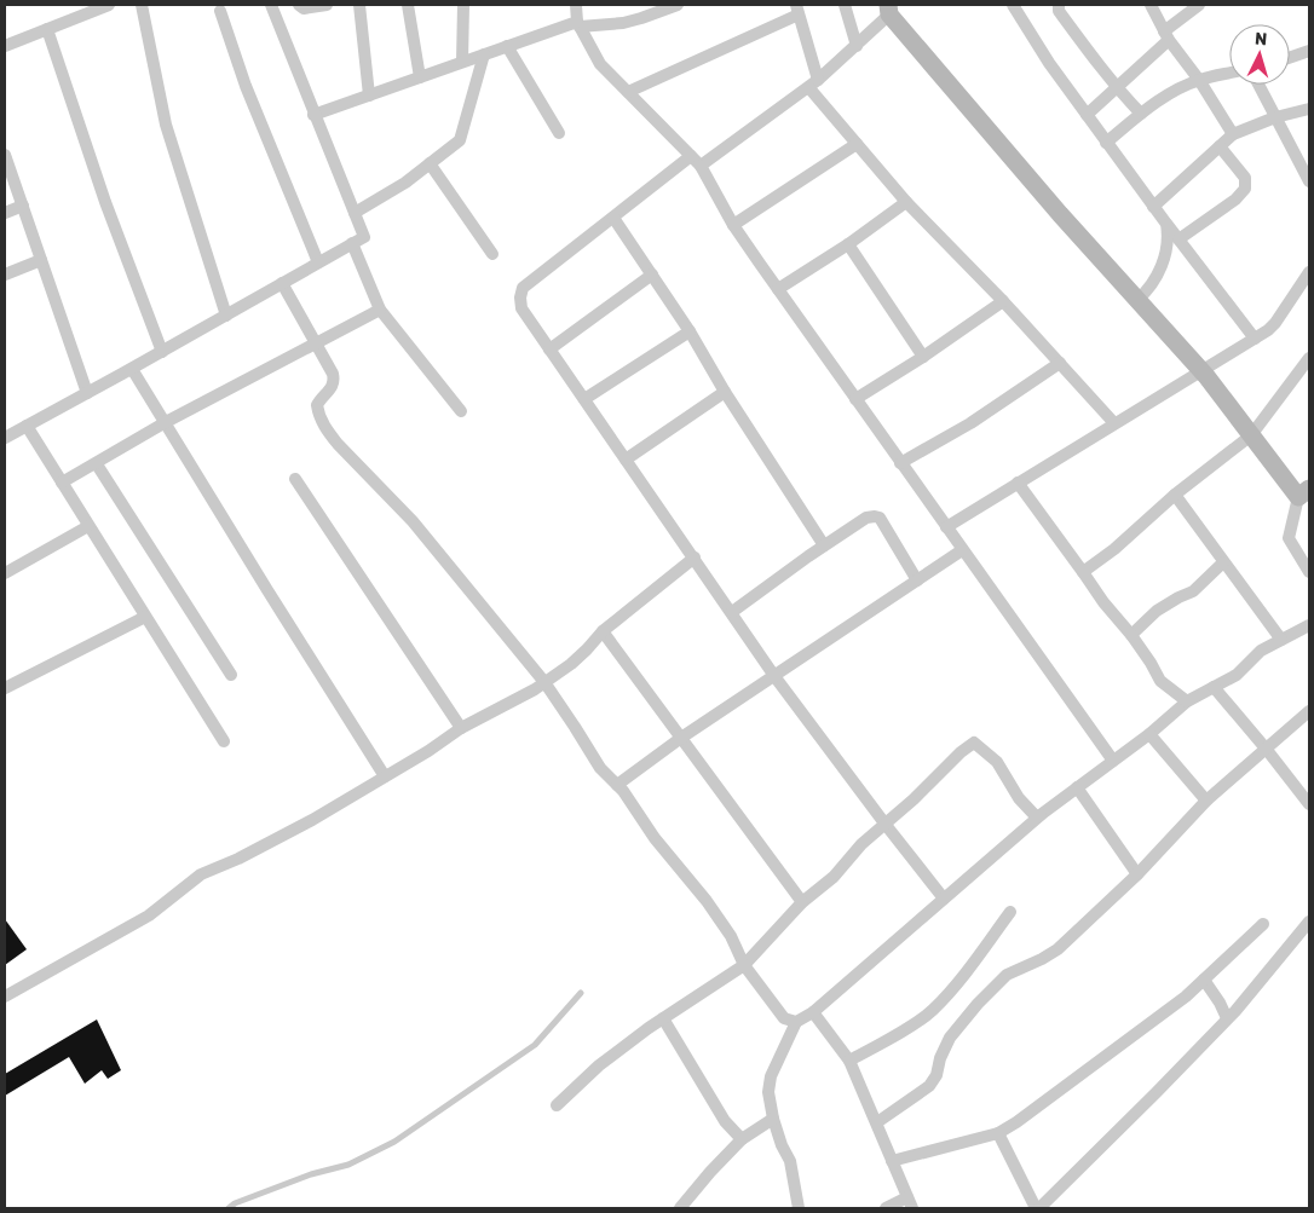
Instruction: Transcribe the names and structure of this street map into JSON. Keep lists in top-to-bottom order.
{
  "north": "top"
}
